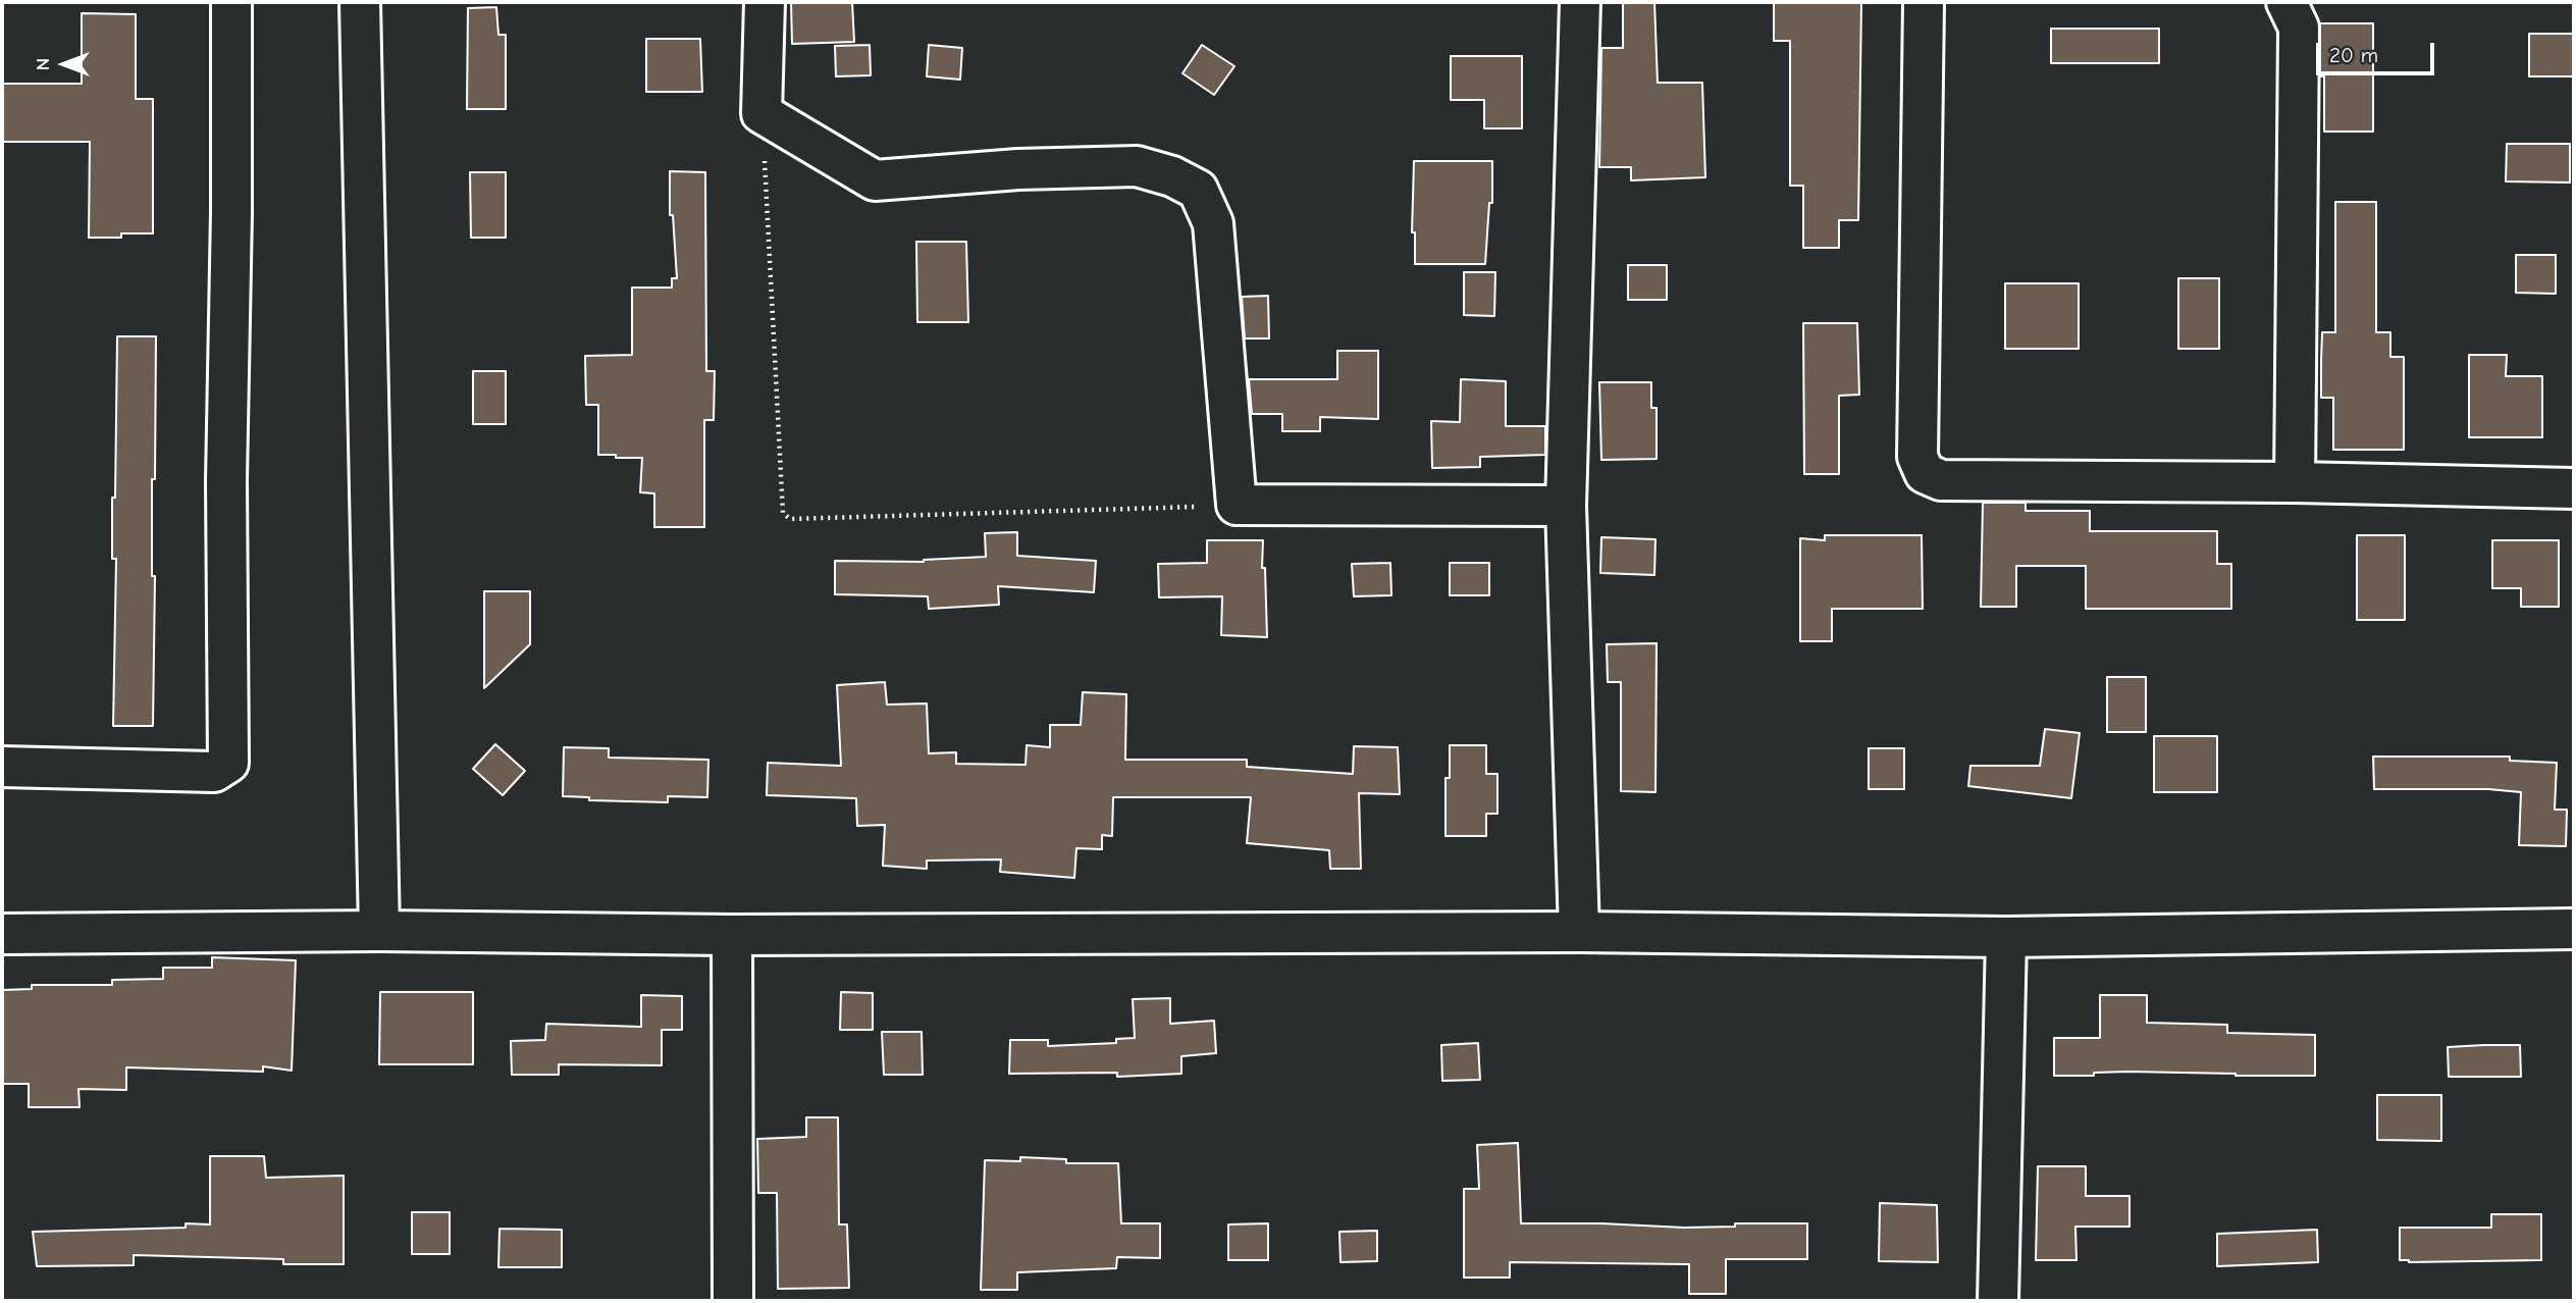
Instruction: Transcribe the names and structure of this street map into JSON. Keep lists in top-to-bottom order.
{
  "scale_bar": "20 m",
  "north": "left"
}
